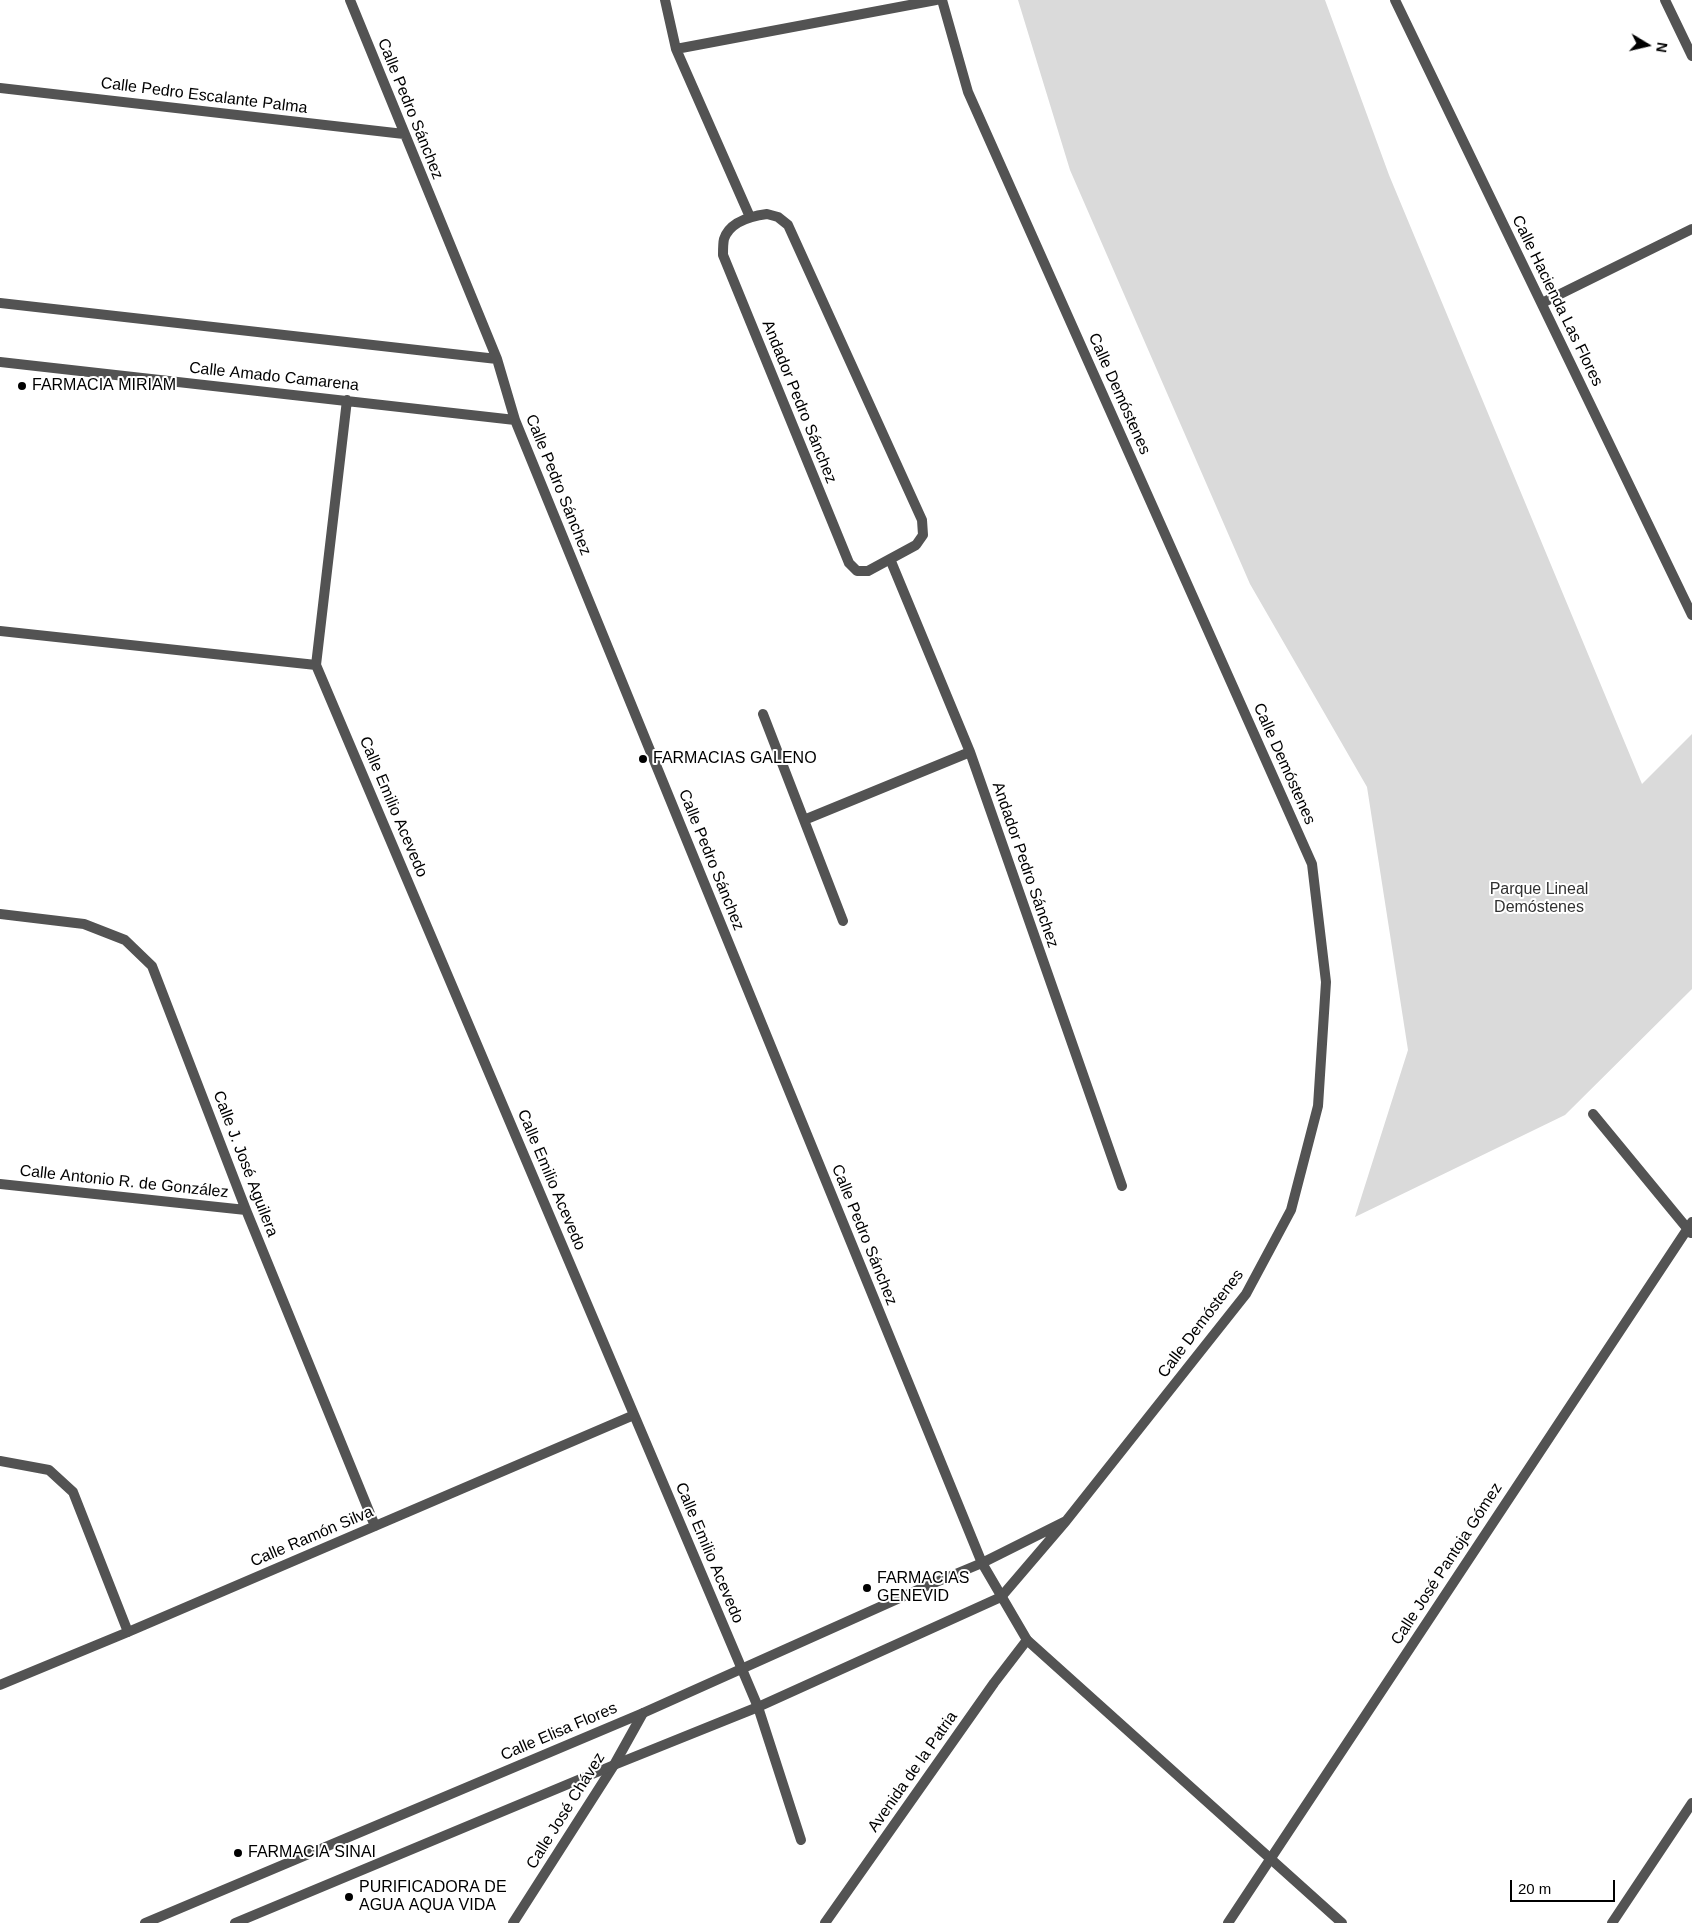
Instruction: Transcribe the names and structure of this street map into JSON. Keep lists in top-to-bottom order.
{
  "streets": {
    "street": [
      "Calle Pedro Escalante Palma",
      "Calle Pedro Sánchez",
      "Calle Hacienda Las Flores",
      "Calle Amado Camarena",
      "Calle Demóstenes",
      "Andador Pedro Sánchez",
      "Calle Emilio Acevedo",
      "Calle J. José Aguilera",
      "Calle Antonio R. de González",
      "Calle Ramón Silva",
      "Calle José Pantoja Gómez",
      "Calle Elisa Flores",
      "Avenida de la Patria",
      "Calle José Chávez"
    ]
  },
  "crossings": [
    ["Calle Pedro Escalante Palma", "Calle Pedro Sánchez"],
    ["Calle Pedro Sánchez", "Calle Amado Camarena"],
    ["Calle Pedro Sánchez", "Calle Demóstenes"],
    ["Calle Pedro Sánchez", "Calle José Pantoja Gómez"],
    ["Calle Pedro Sánchez", "Calle Elisa Flores"],
    ["Calle Pedro Sánchez", "Avenida de la Patria"],
    ["Calle Amado Camarena", "Calle Emilio Acevedo"],
    ["Calle Demóstenes", "Calle Elisa Flores"],
    ["Calle Emilio Acevedo", "Calle Ramón Silva"],
    ["Calle Emilio Acevedo", "Calle Elisa Flores"],
    ["Calle J. José Aguilera", "Calle Antonio R. de González"],
    ["Calle J. José Aguilera", "Calle Ramón Silva"],
    ["Calle Elisa Flores", "Calle José Chávez"]
  ],
  "parks": ["Parque Lineal Demóstenes"],
  "places": [
    "FARMACIA MIRIAM",
    "FARMACIAS GALENO",
    "FARMACIAS GENEVID",
    "FARMACIA SINAI",
    "PURIFICADORA DE AGUA AQUA VIDA"
  ],
  "scale_bar": "20 m",
  "north": "right"
}
